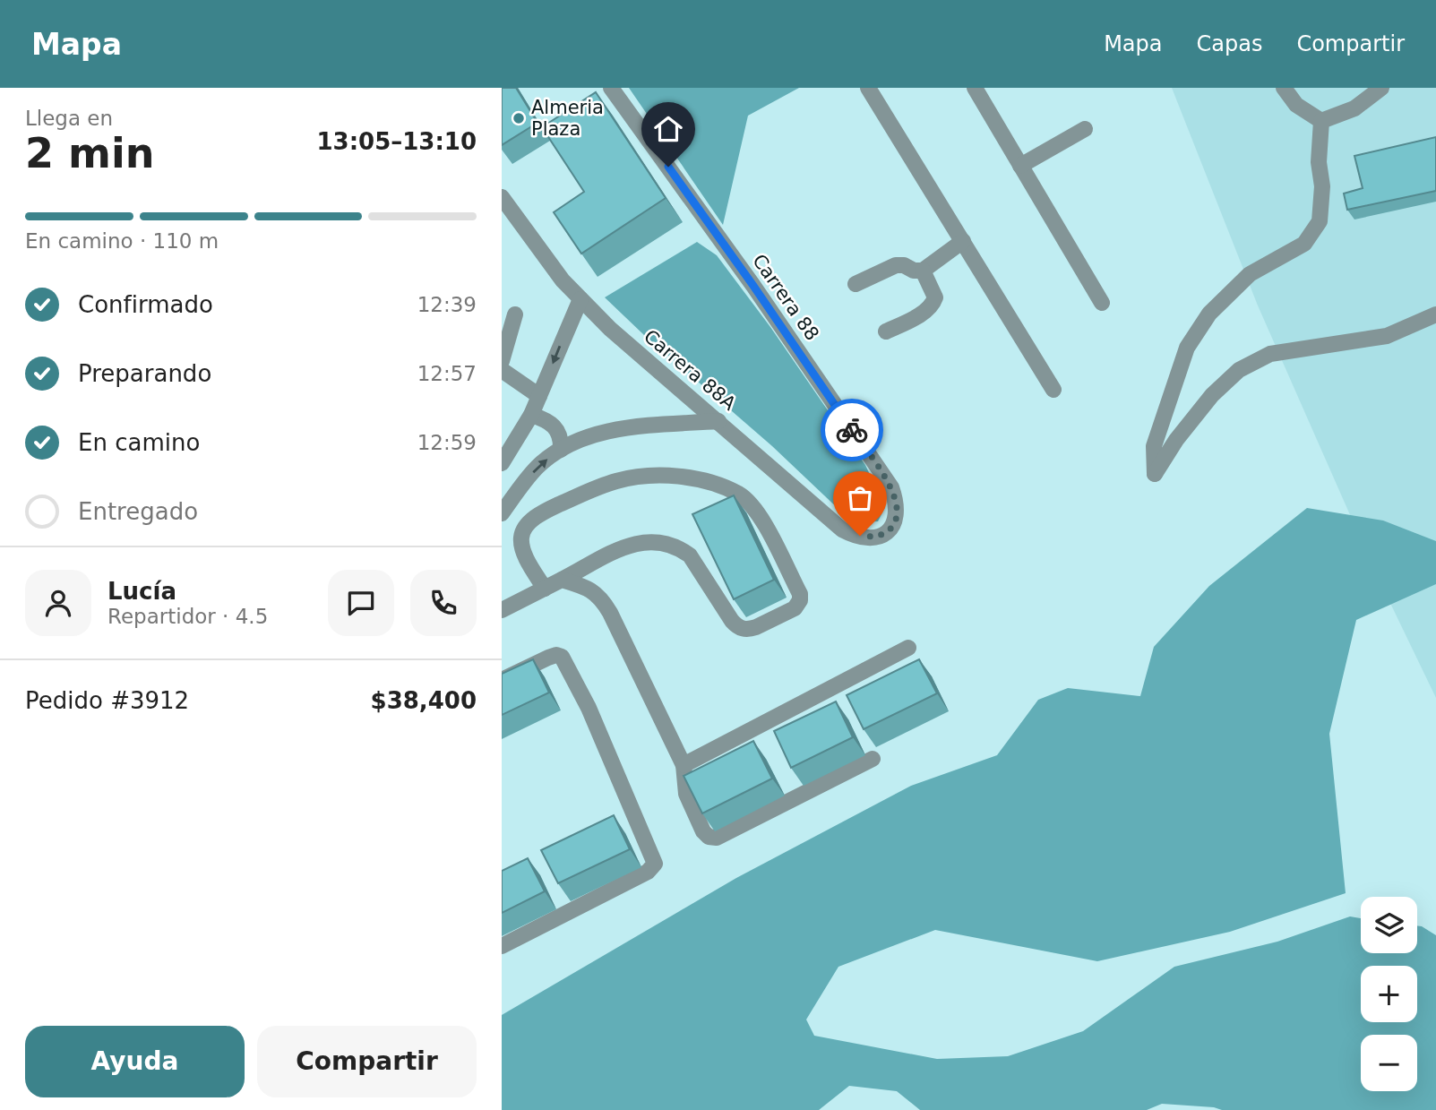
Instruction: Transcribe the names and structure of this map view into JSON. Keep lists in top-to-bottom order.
{
  "streets": {
    "street": ["Carrera 88", "Carrera 88A"]
  },
  "crossings": [
    ["Carrera 88", "Carrera 88A"]
  ],
  "places": ["Almeria Plaza"],
  "page": {
    "header": "Mapa",
    "nav": ["Mapa", "Capas", "Compartir"],
    "heading": ["2 min", "Llega en", "13:05–13:10"],
    "panel": [
      "Lucía",
      "Repartidor · 4.5",
      "Pedido #3912",
      "$38,400"
    ],
    "bar": "En camino · 110 m",
    "list": [
      ["Confirmado", "12:39"],
      ["Preparando", "12:57"],
      ["En camino", "12:59"],
      "Entregado"
    ],
    "map_buttons": ["+", "−"],
    "buttons": ["Ayuda", "Compartir"]
  }
}
